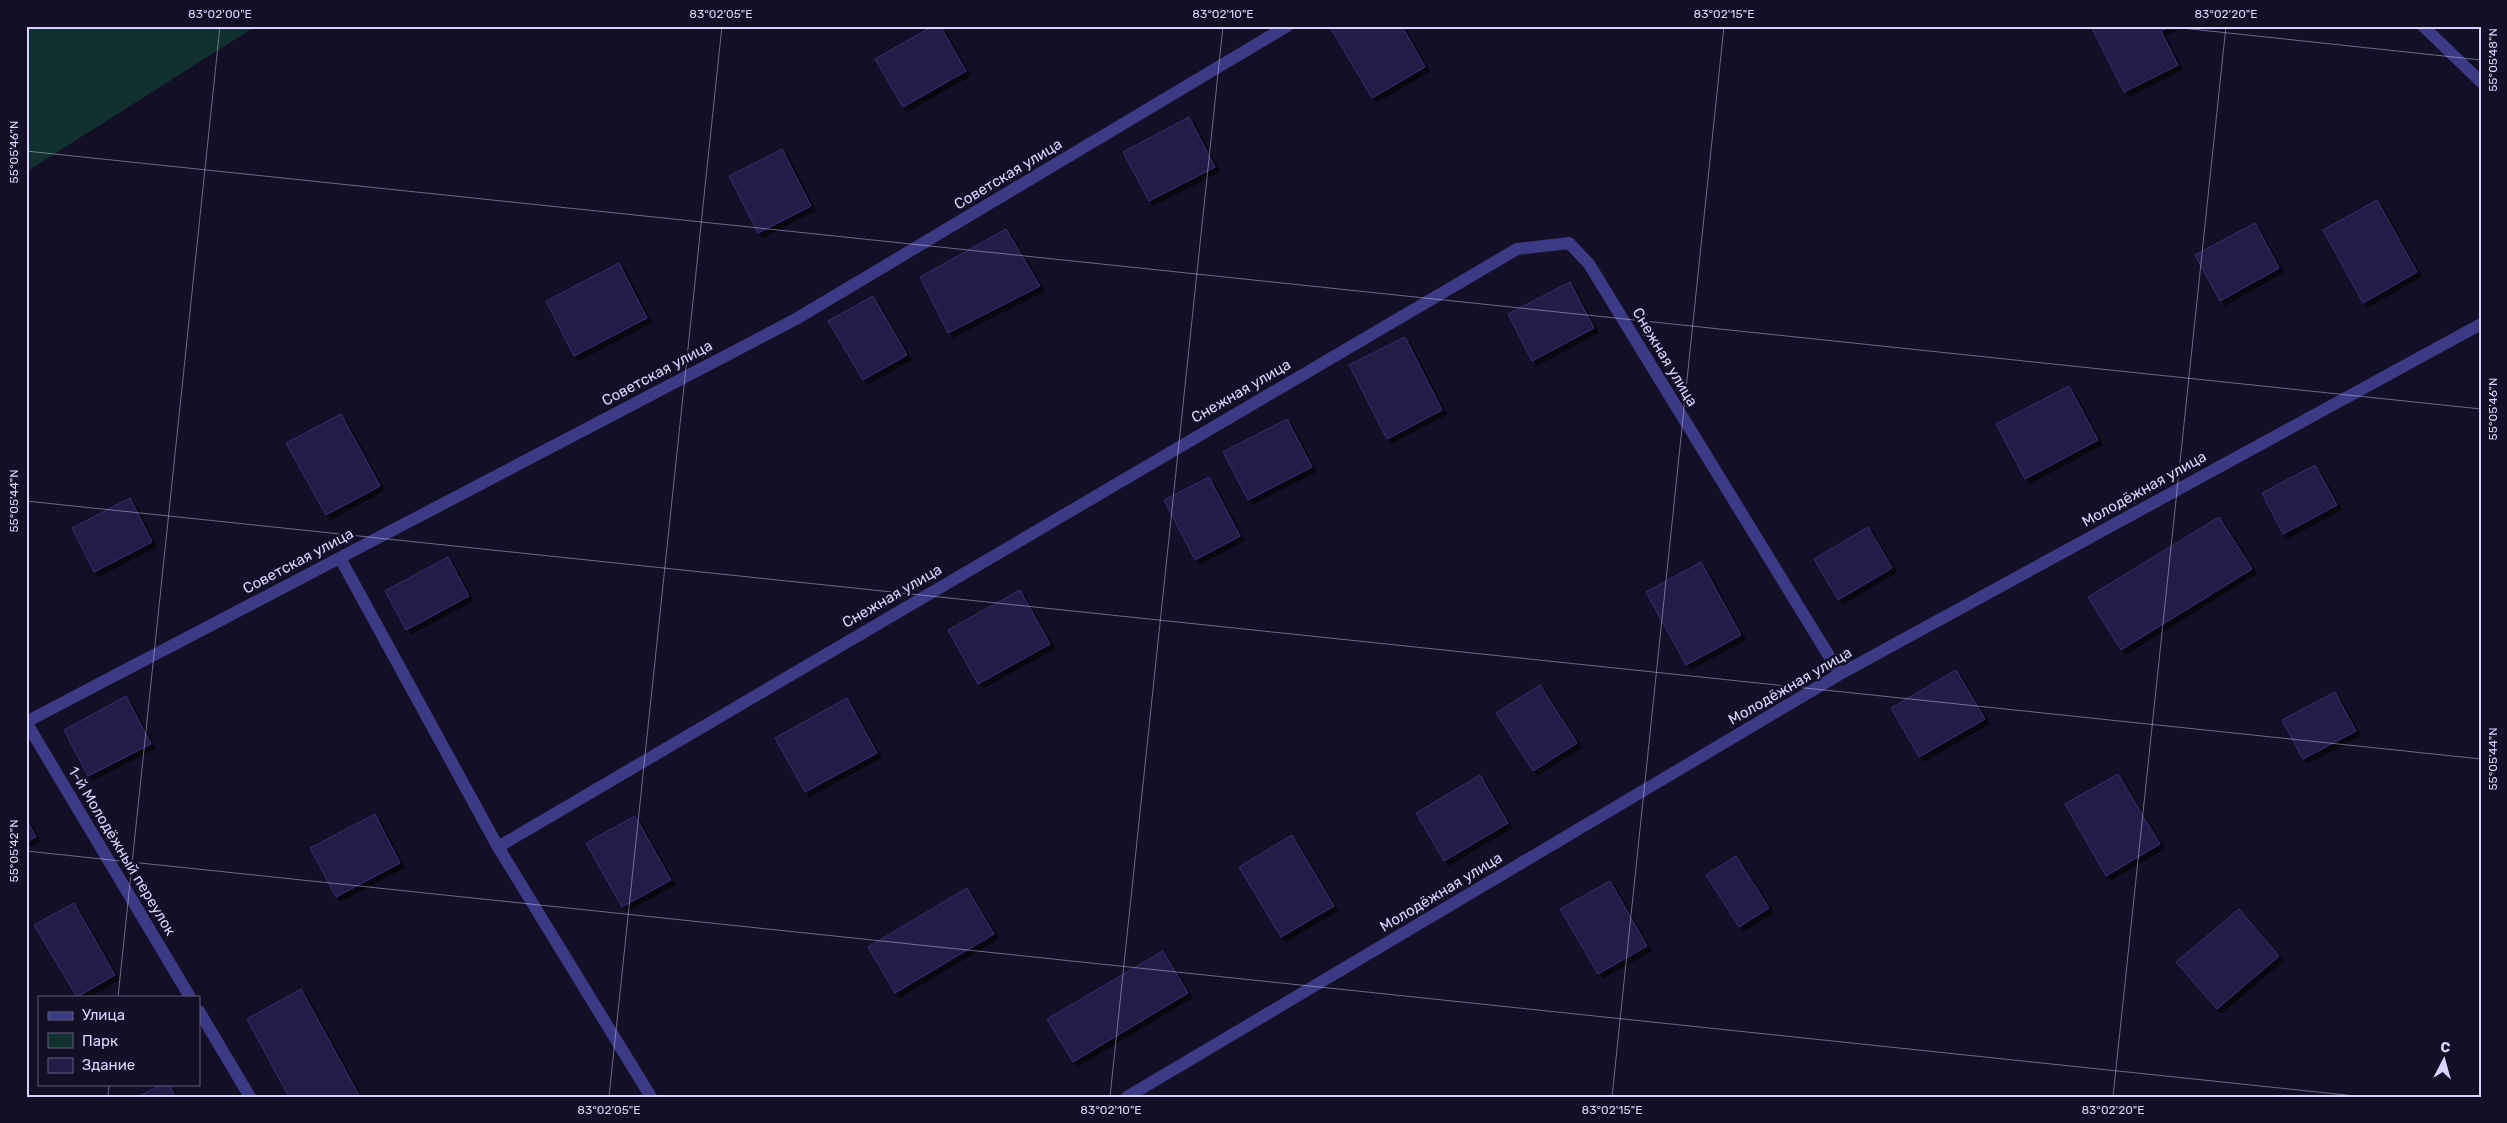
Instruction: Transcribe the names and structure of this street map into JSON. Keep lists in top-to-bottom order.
{
  "streets": {
    "street": [
      "Советская улица",
      "Снежная улица",
      "Молодёжная улица",
      "1-й Молодёжный переулок"
    ]
  },
  "crossings": [
    ["Советская улица", "1-й Молодёжный переулок"],
    ["Снежная улица", "Молодёжная улица"]
  ],
  "legend": ["Улица", "Парк", "Здание"],
  "north": "top",
  "coordinates": [
    "83°02'00\"E",
    "83°02'05\"E",
    "83°02'10\"E",
    "83°02'15\"E",
    "83°02'20\"E",
    "55°05'48\"N",
    "55°05'46\"N",
    "55°05'44\"N",
    "55°05'42\"N"
  ]
}
